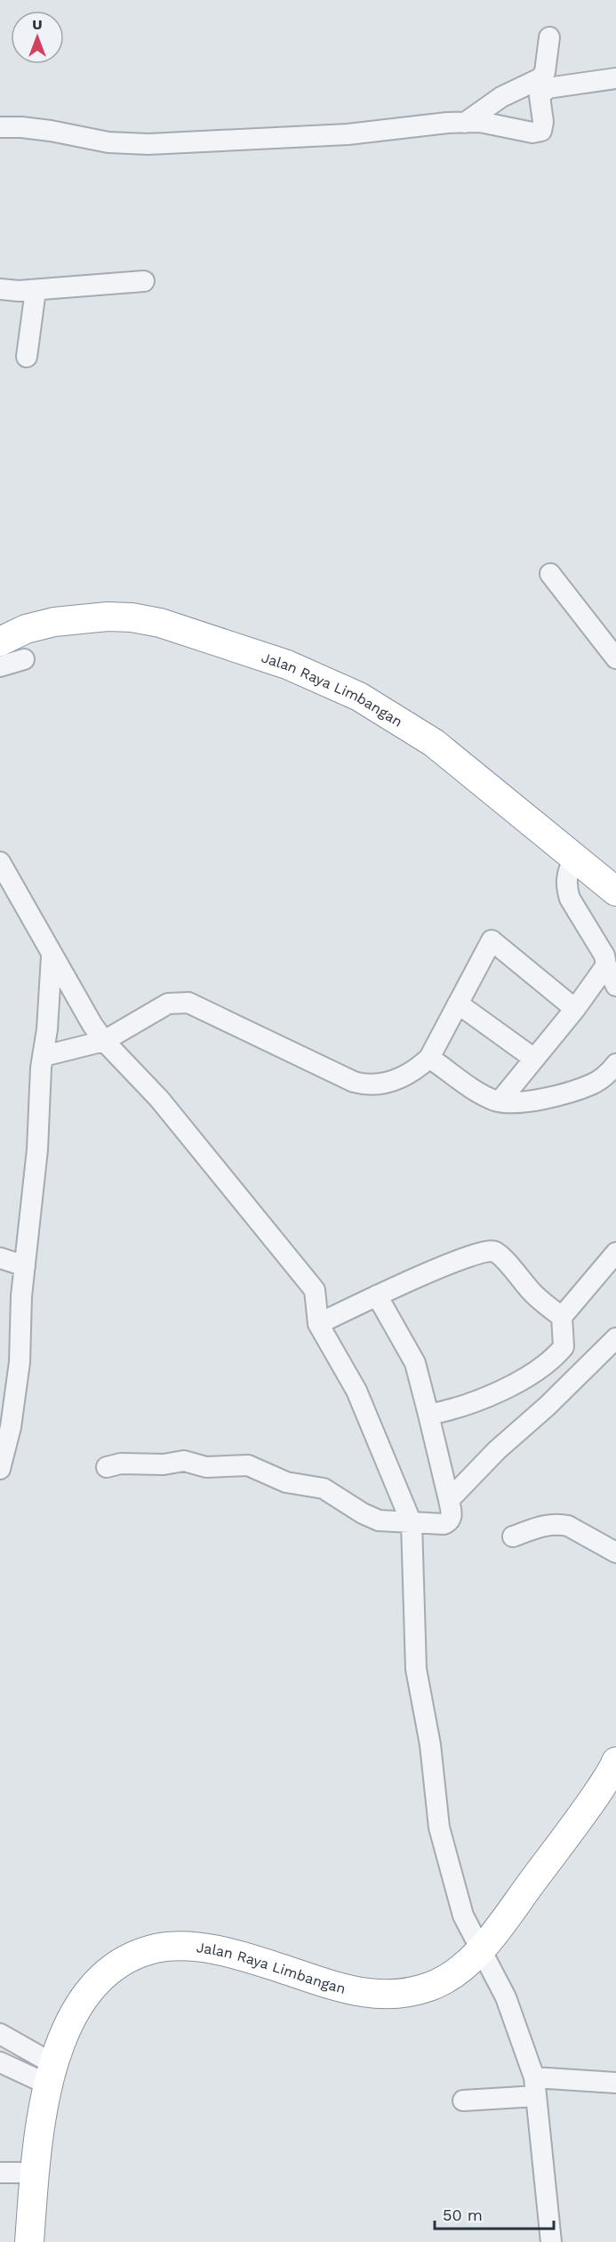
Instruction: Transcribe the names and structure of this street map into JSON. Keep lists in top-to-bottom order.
{
  "streets": {
    "highway": ["Jalan Raya Limbangan"]
  },
  "scale_bar": "50 m",
  "north": "top"
}
